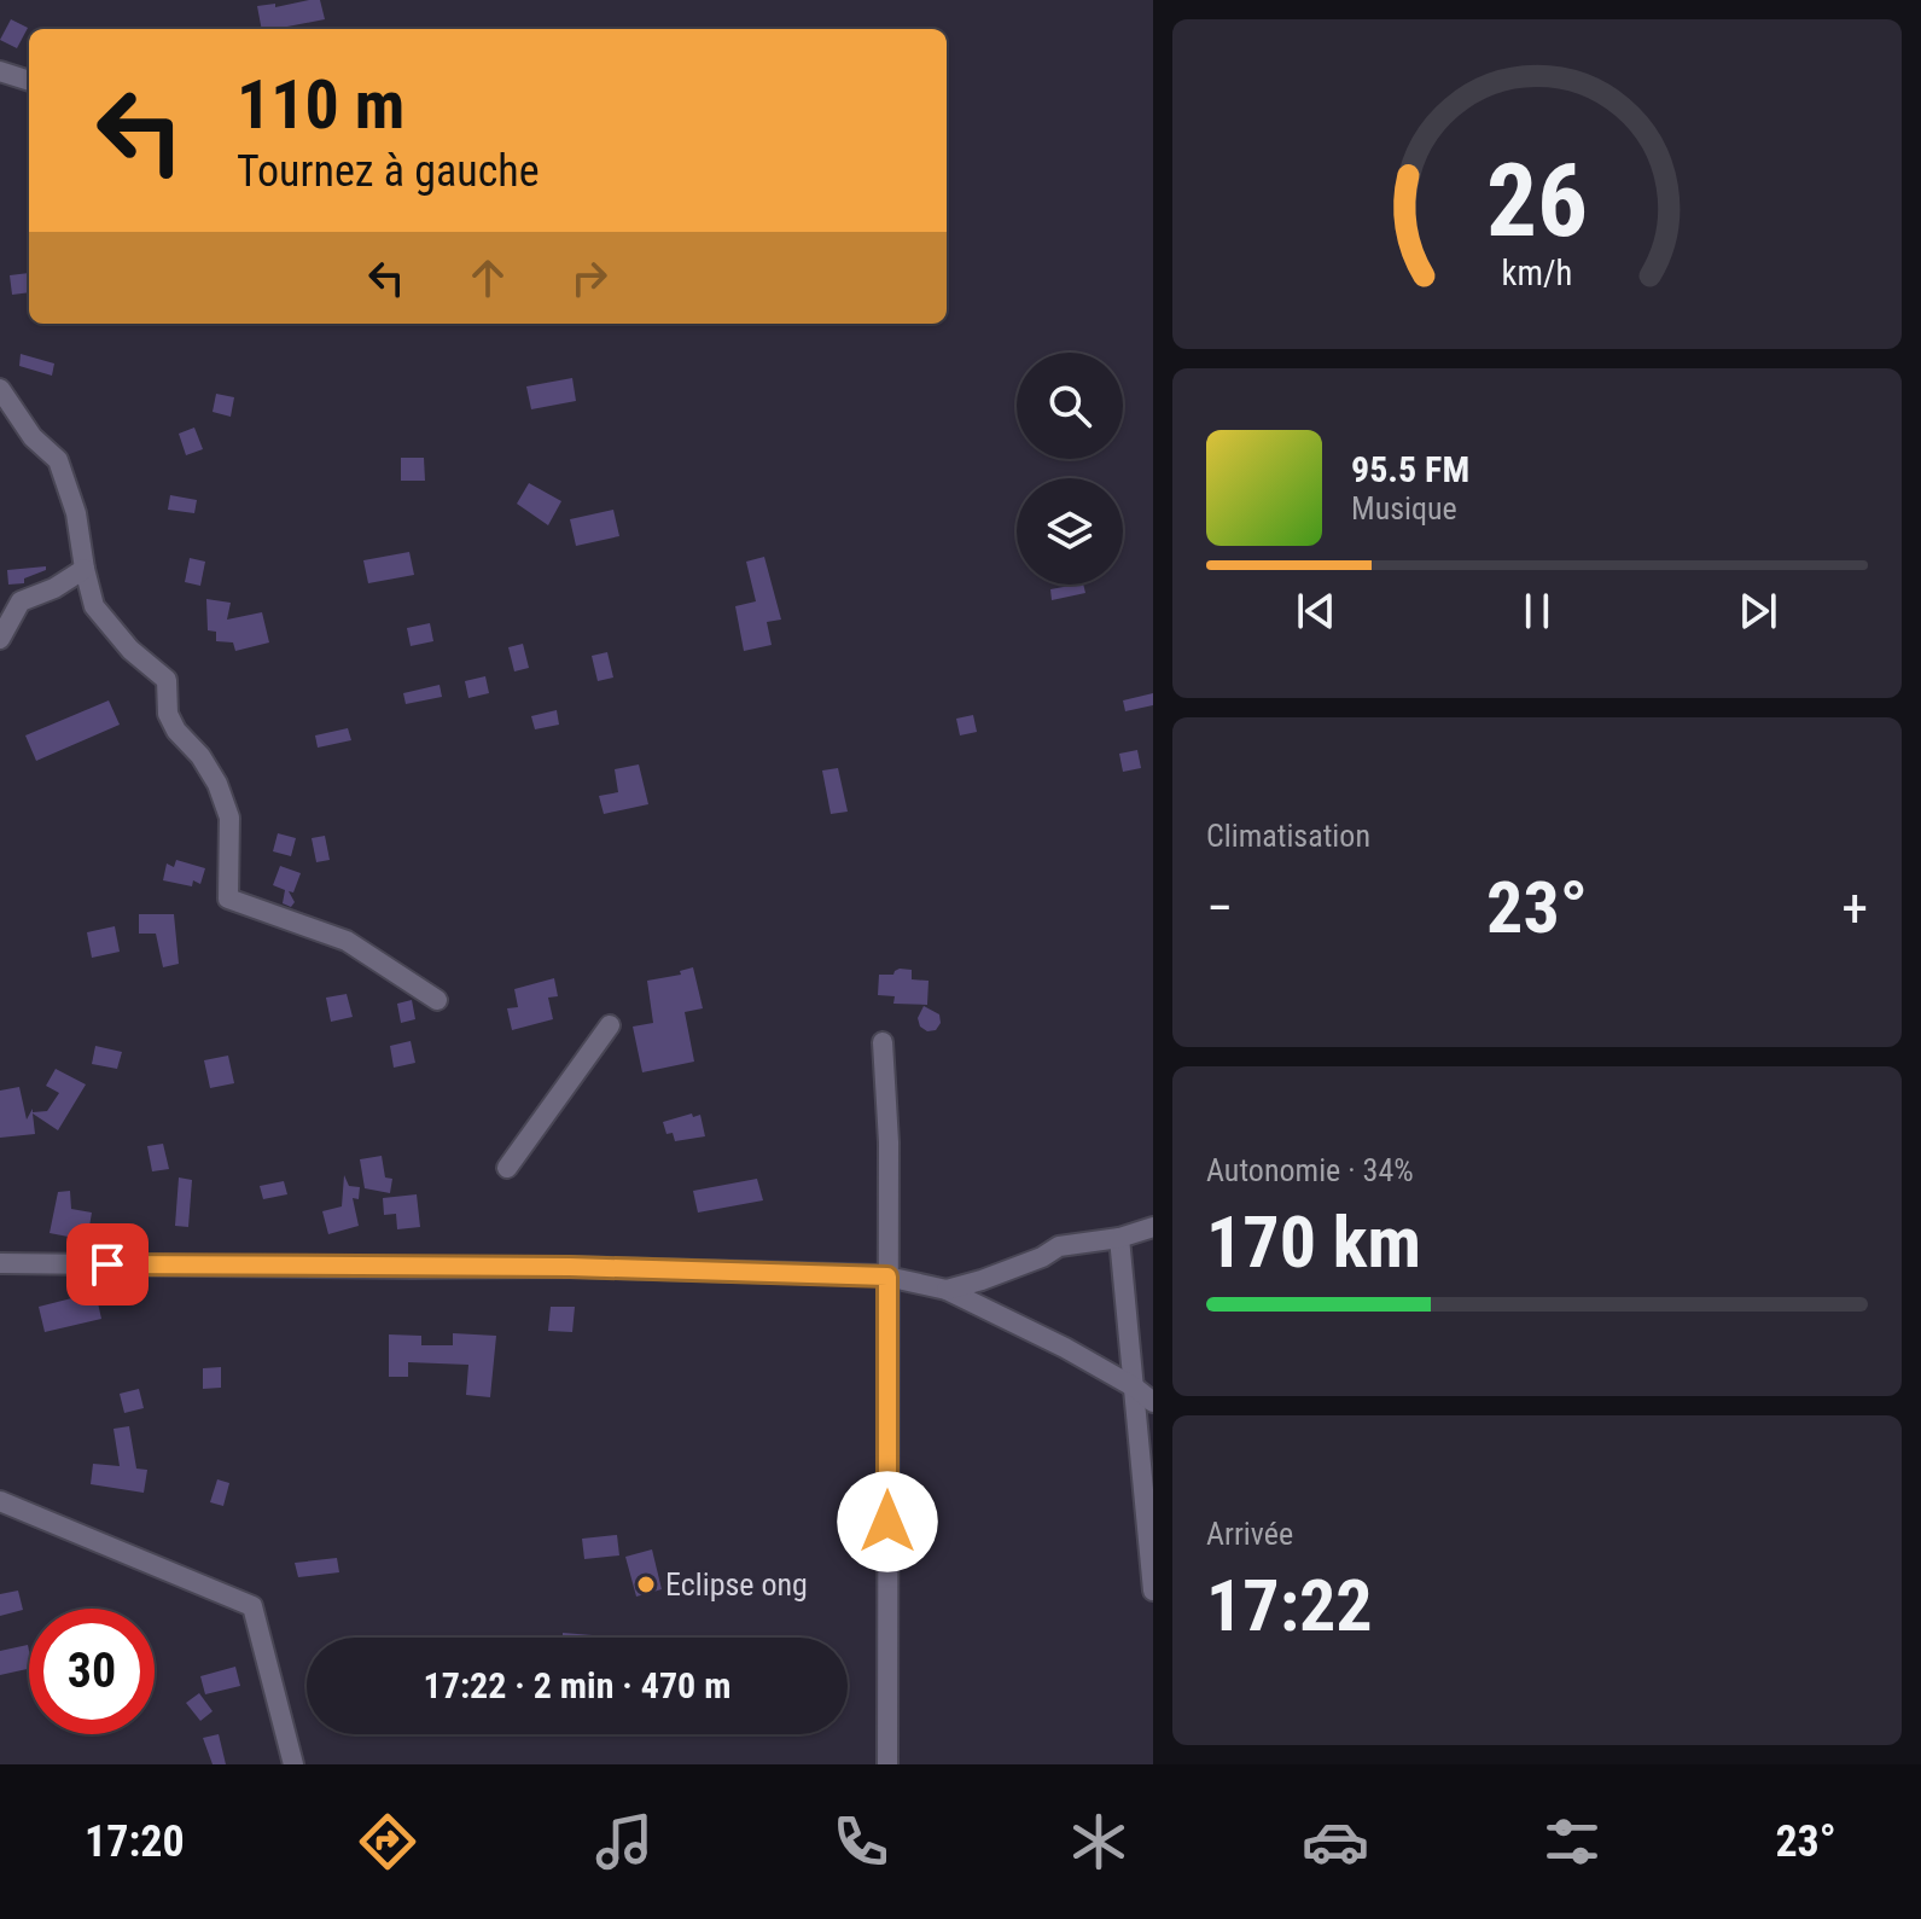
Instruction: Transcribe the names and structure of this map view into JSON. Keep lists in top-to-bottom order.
{
  "places": ["Eclipse ong"],
  "page": {
    "turn": ["110 m", "Tournez à gauche"],
    "song": ["95.5 FM", "Musique"],
    "tile": [
      "Climatisation",
      ["Autonomie · 34%", "170 km"],
      ["Arrivée", "17:22"]
    ],
    "heat": ["−", "23°", "+"],
    "limit": "30",
    "trip": "17:22 · 2 min · 470 m",
    "tabs": ["17:20", "23°"],
    "gauge": ["26", "km/h"]
  }
}
